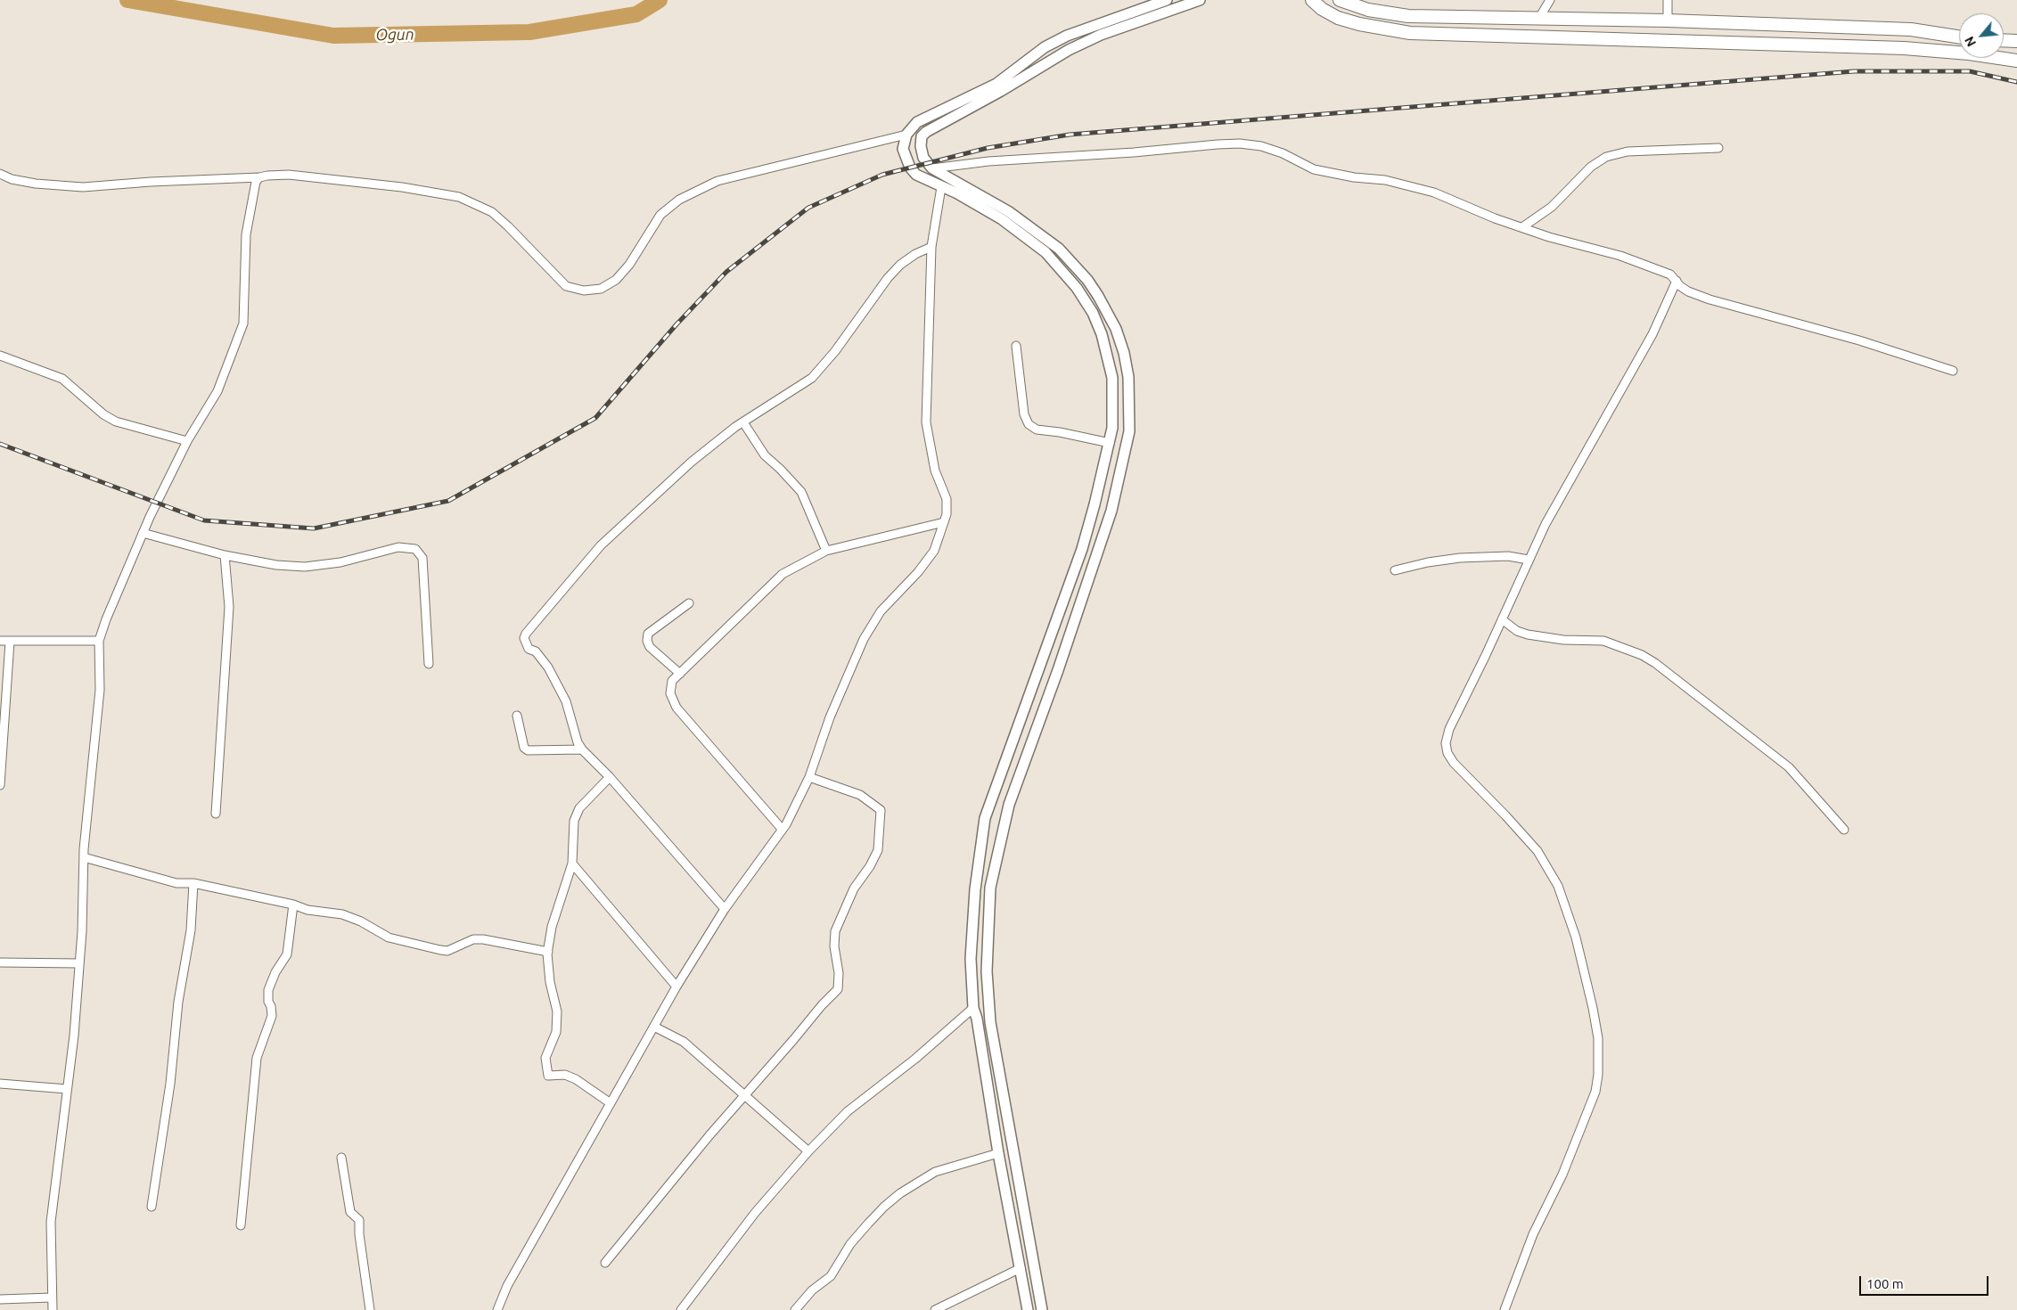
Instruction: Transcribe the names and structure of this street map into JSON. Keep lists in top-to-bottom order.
{
  "water": ["Ogun"],
  "scale_bar": "100 m",
  "north": "bottom left"
}
